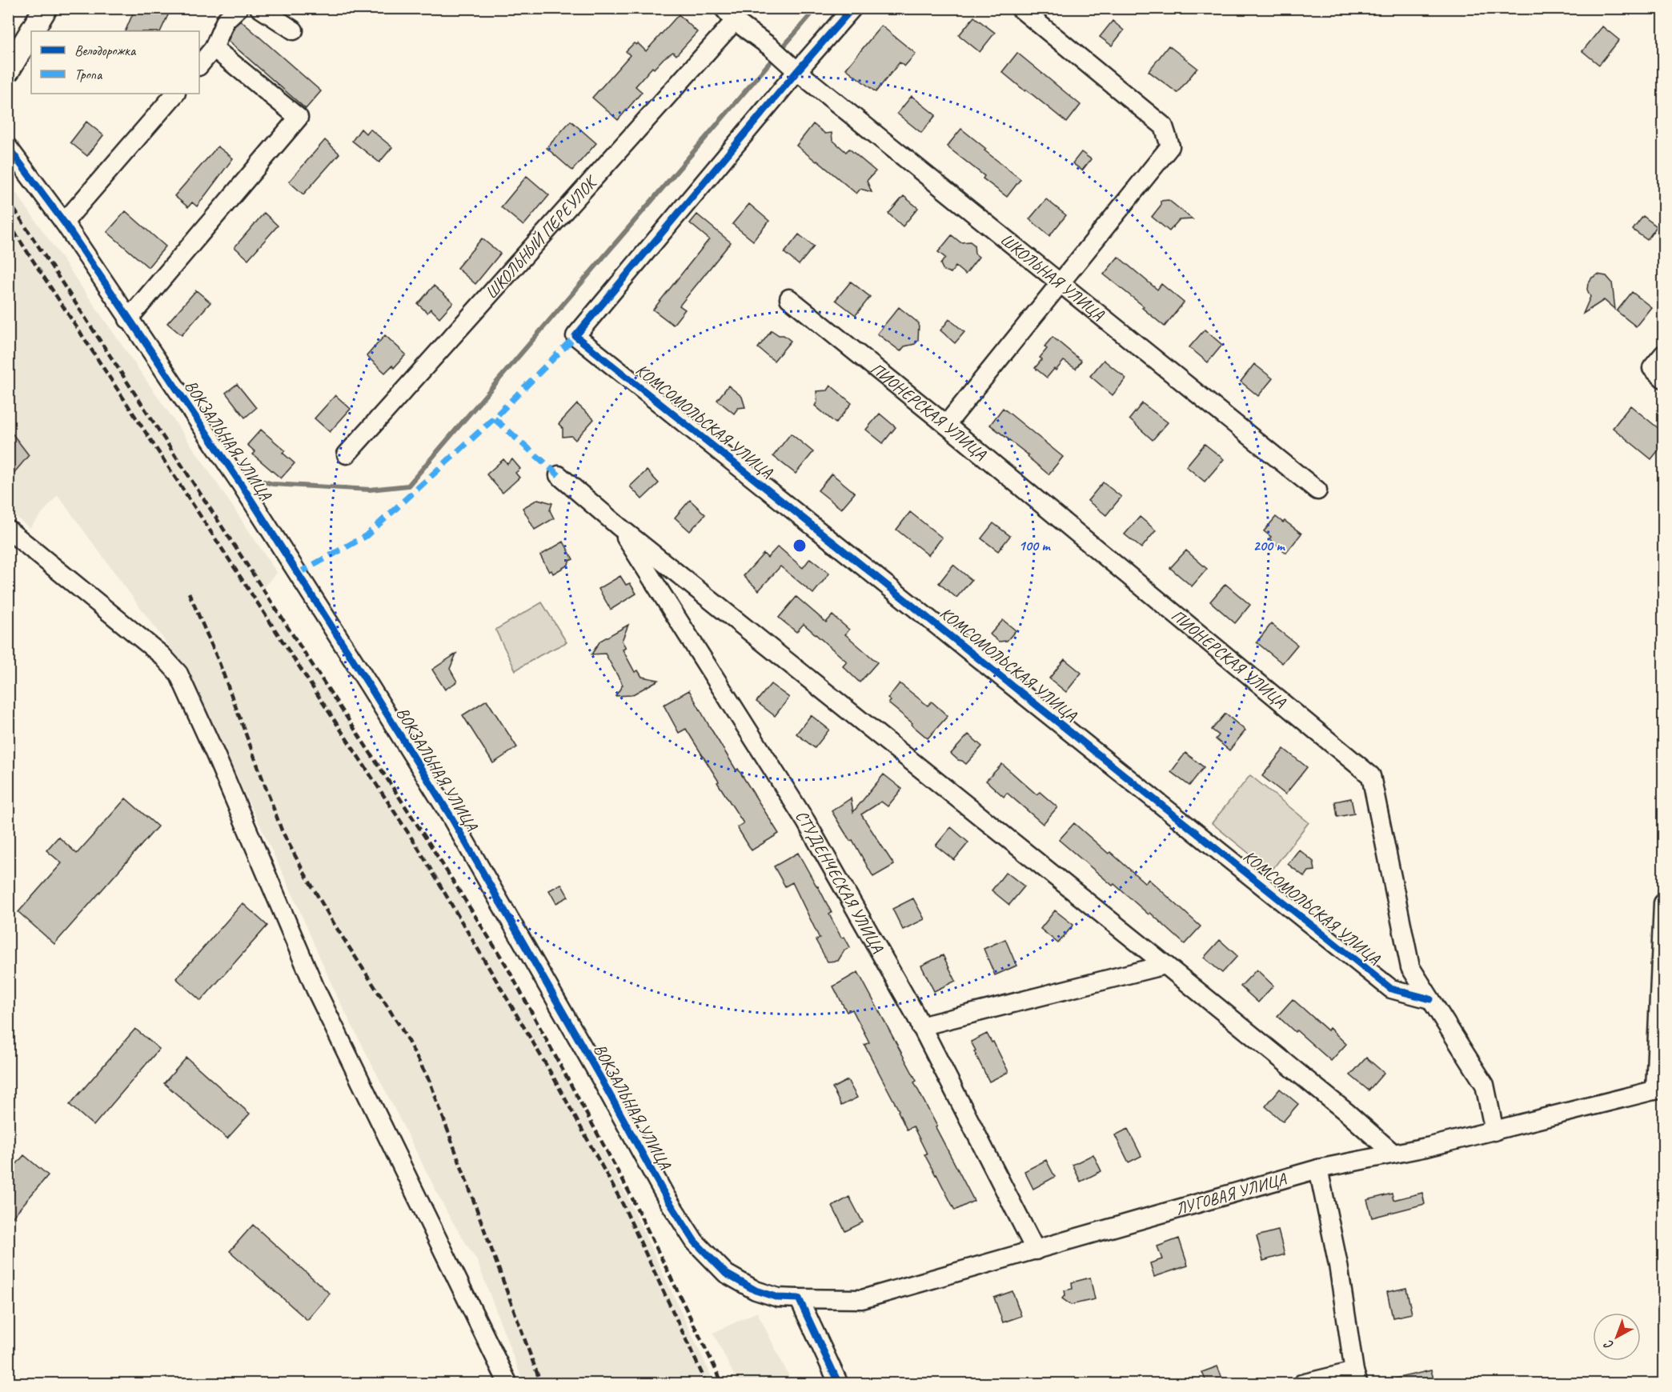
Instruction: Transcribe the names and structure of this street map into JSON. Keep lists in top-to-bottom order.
{
  "streets": {
    "street": [
      "ШКОЛЬНЫЙ ПЕРЕУЛОК",
      "ШКОЛЬНАЯ УЛИЦА",
      "ПИОНЕРСКАЯ УЛИЦА",
      "КОМСОМОЛЬСКАЯ УЛИЦА",
      "ВОКЗАЛЬНАЯ УЛИЦА",
      "СТУДЕНЧЕСКАЯ УЛИЦА",
      "ЛУГОВАЯ УЛИЦА"
    ]
  },
  "crossings": [
    ["ШКОЛЬНЫЙ ПЕРЕУЛОК", "ШКОЛЬНАЯ УЛИЦА"],
    ["ШКОЛЬНАЯ УЛИЦА", "КОМСОМОЛЬСКАЯ УЛИЦА"],
    ["ПИОНЕРСКАЯ УЛИЦА", "КОМСОМОЛЬСКАЯ УЛИЦА"],
    ["ПИОНЕРСКАЯ УЛИЦА", "ЛУГОВАЯ УЛИЦА"],
    ["ВОКЗАЛЬНАЯ УЛИЦА", "ЛУГОВАЯ УЛИЦА"],
    ["СТУДЕНЧЕСКАЯ УЛИЦА", "ЛУГОВАЯ УЛИЦА"]
  ],
  "legend": ["Велодорожка", "Тропа"],
  "north": "bottom left",
  "rings": ["100 m", "200 m"]
}
